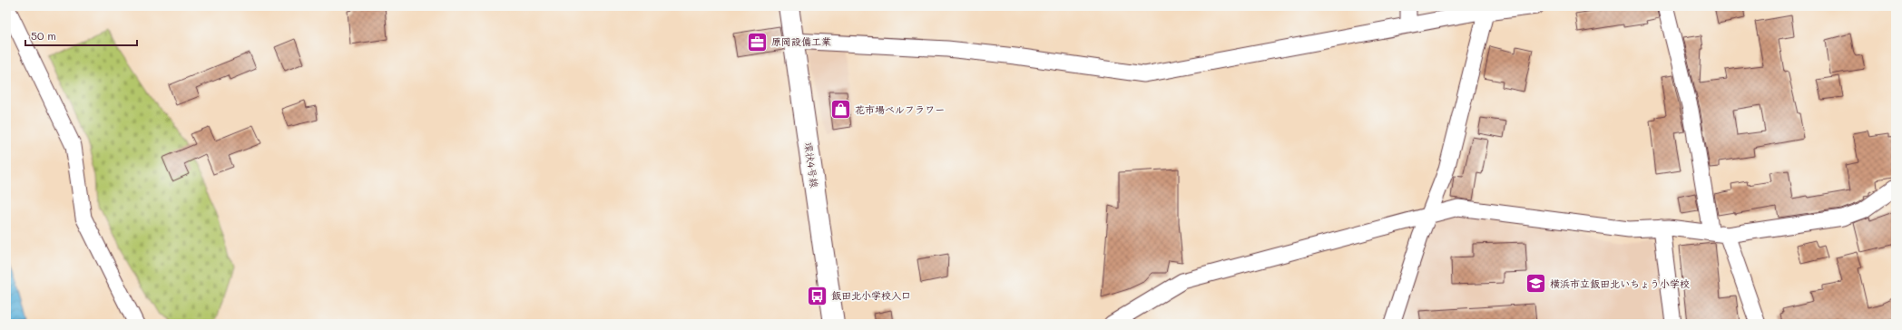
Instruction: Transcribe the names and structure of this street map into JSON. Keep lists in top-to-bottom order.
{
  "streets": {
    "main road": ["環状4号線"]
  },
  "places": {
    "office": ["原岡設備工業"],
    "shop": ["花市場ベルフラワー"],
    "school or university": ["横浜市立飯田北いちょう小学校"],
    "bus stop": ["飯田北小学校入口"]
  },
  "scale_bar": "50 m"
}
